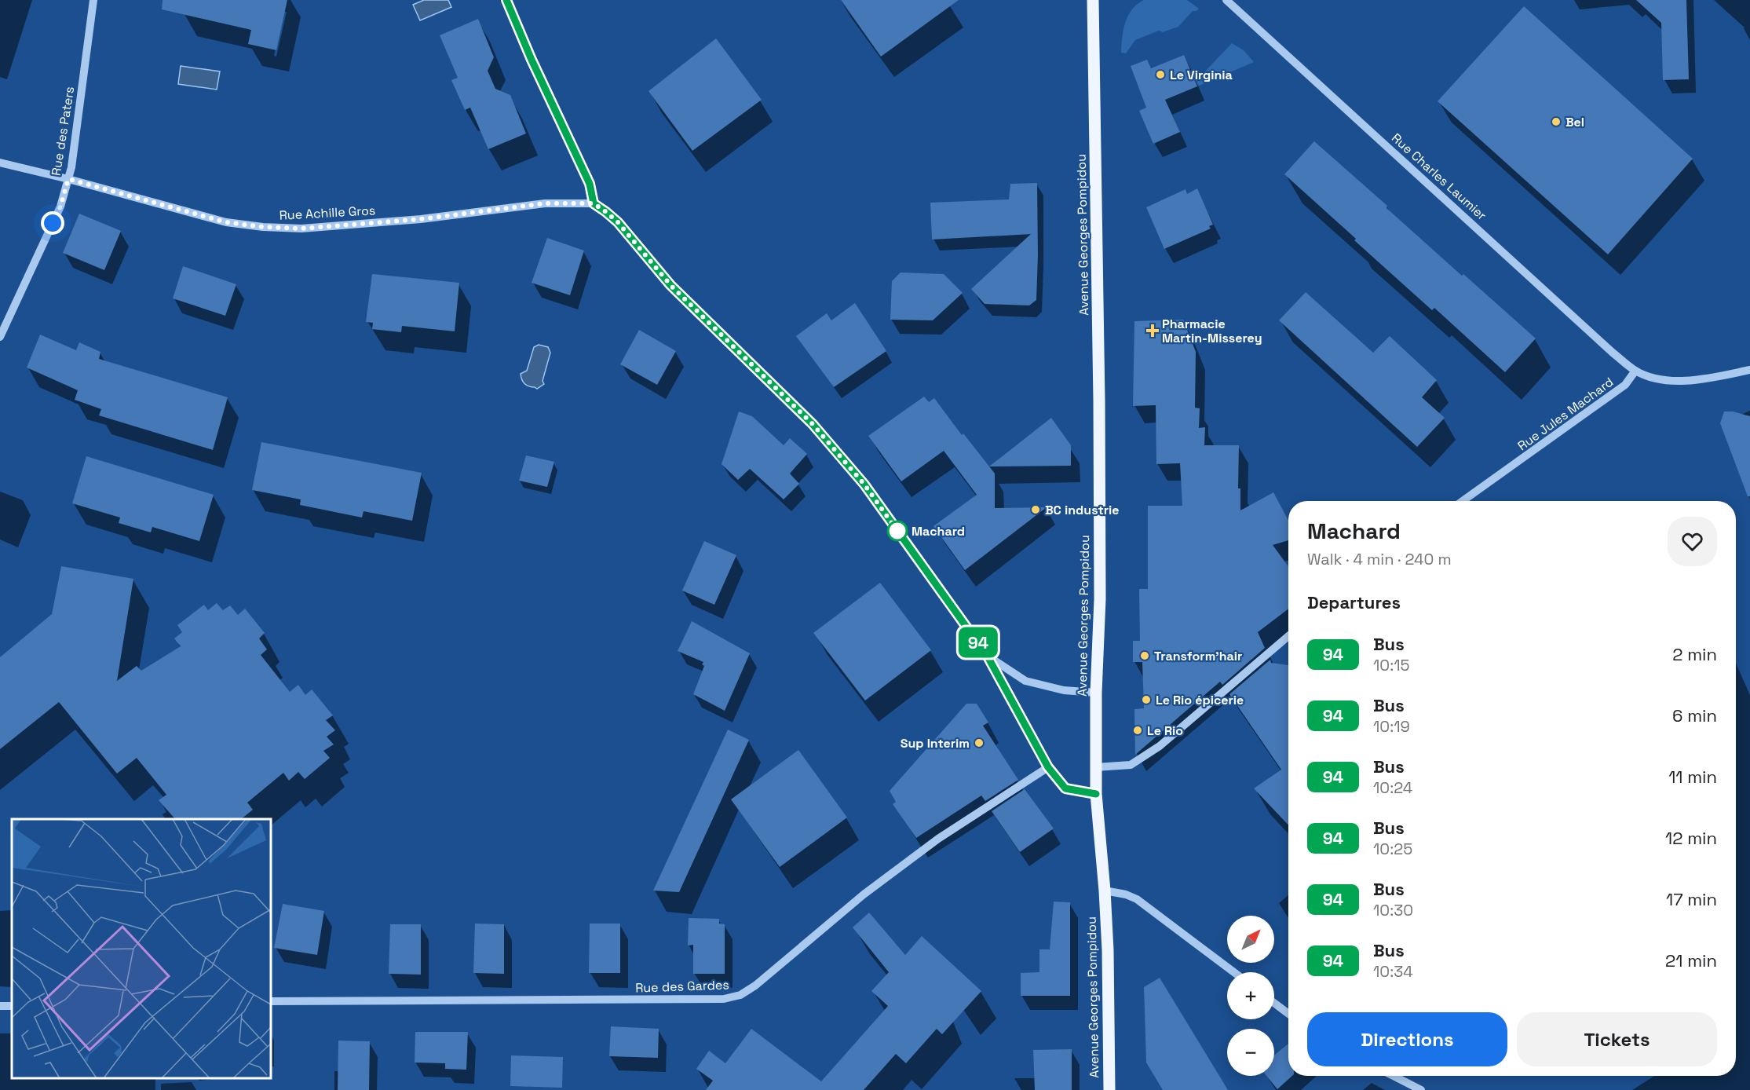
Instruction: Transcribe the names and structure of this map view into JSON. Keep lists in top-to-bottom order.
{
  "streets": {
    "main road": ["Avenue Georges Pompidou"],
    "street": [
      "Rue des Paters",
      "Rue Charles Laumier",
      "Rue Achille Gros",
      "Rue Jules Machard",
      "Rue des Gardes"
    ]
  },
  "crossings": [
    ["Rue des Paters", "Rue Achille Gros"],
    ["Rue Charles Laumier", "Rue Jules Machard"]
  ],
  "places": {
    "other": [
      "Le Virginia",
      "Bel",
      "BC industrie",
      "Machard",
      "Transform'hair",
      "Le Rio épicerie",
      "Le Rio",
      "Sup Interim"
    ],
    "health": ["Pharmacie Martin-Misserey"]
  },
  "lines": ["bus line 94"],
  "north": "top right",
  "page": {
    "on_map": "94",
    "heading": [
      ["Machard", "Walk · 4 min · 240 m"],
      "Departures"
    ],
    "list": [
      {
        "mark": "94",
        "name": "Bus",
        "note": "10:15",
        "value": "2 min"
      },
      {
        "mark": "94",
        "name": "Bus",
        "note": "10:19",
        "value": "6 min"
      },
      {
        "mark": "94",
        "name": "Bus",
        "note": "10:24",
        "value": "11 min"
      },
      {
        "mark": "94",
        "name": "Bus",
        "note": "10:25",
        "value": "12 min"
      },
      {
        "mark": "94",
        "name": "Bus",
        "note": "10:30",
        "value": "17 min"
      },
      {
        "mark": "94",
        "name": "Bus",
        "note": "10:34",
        "value": "21 min"
      }
    ],
    "map_buttons": ["+", "−"],
    "buttons": ["Directions", "Tickets"]
  }
}
